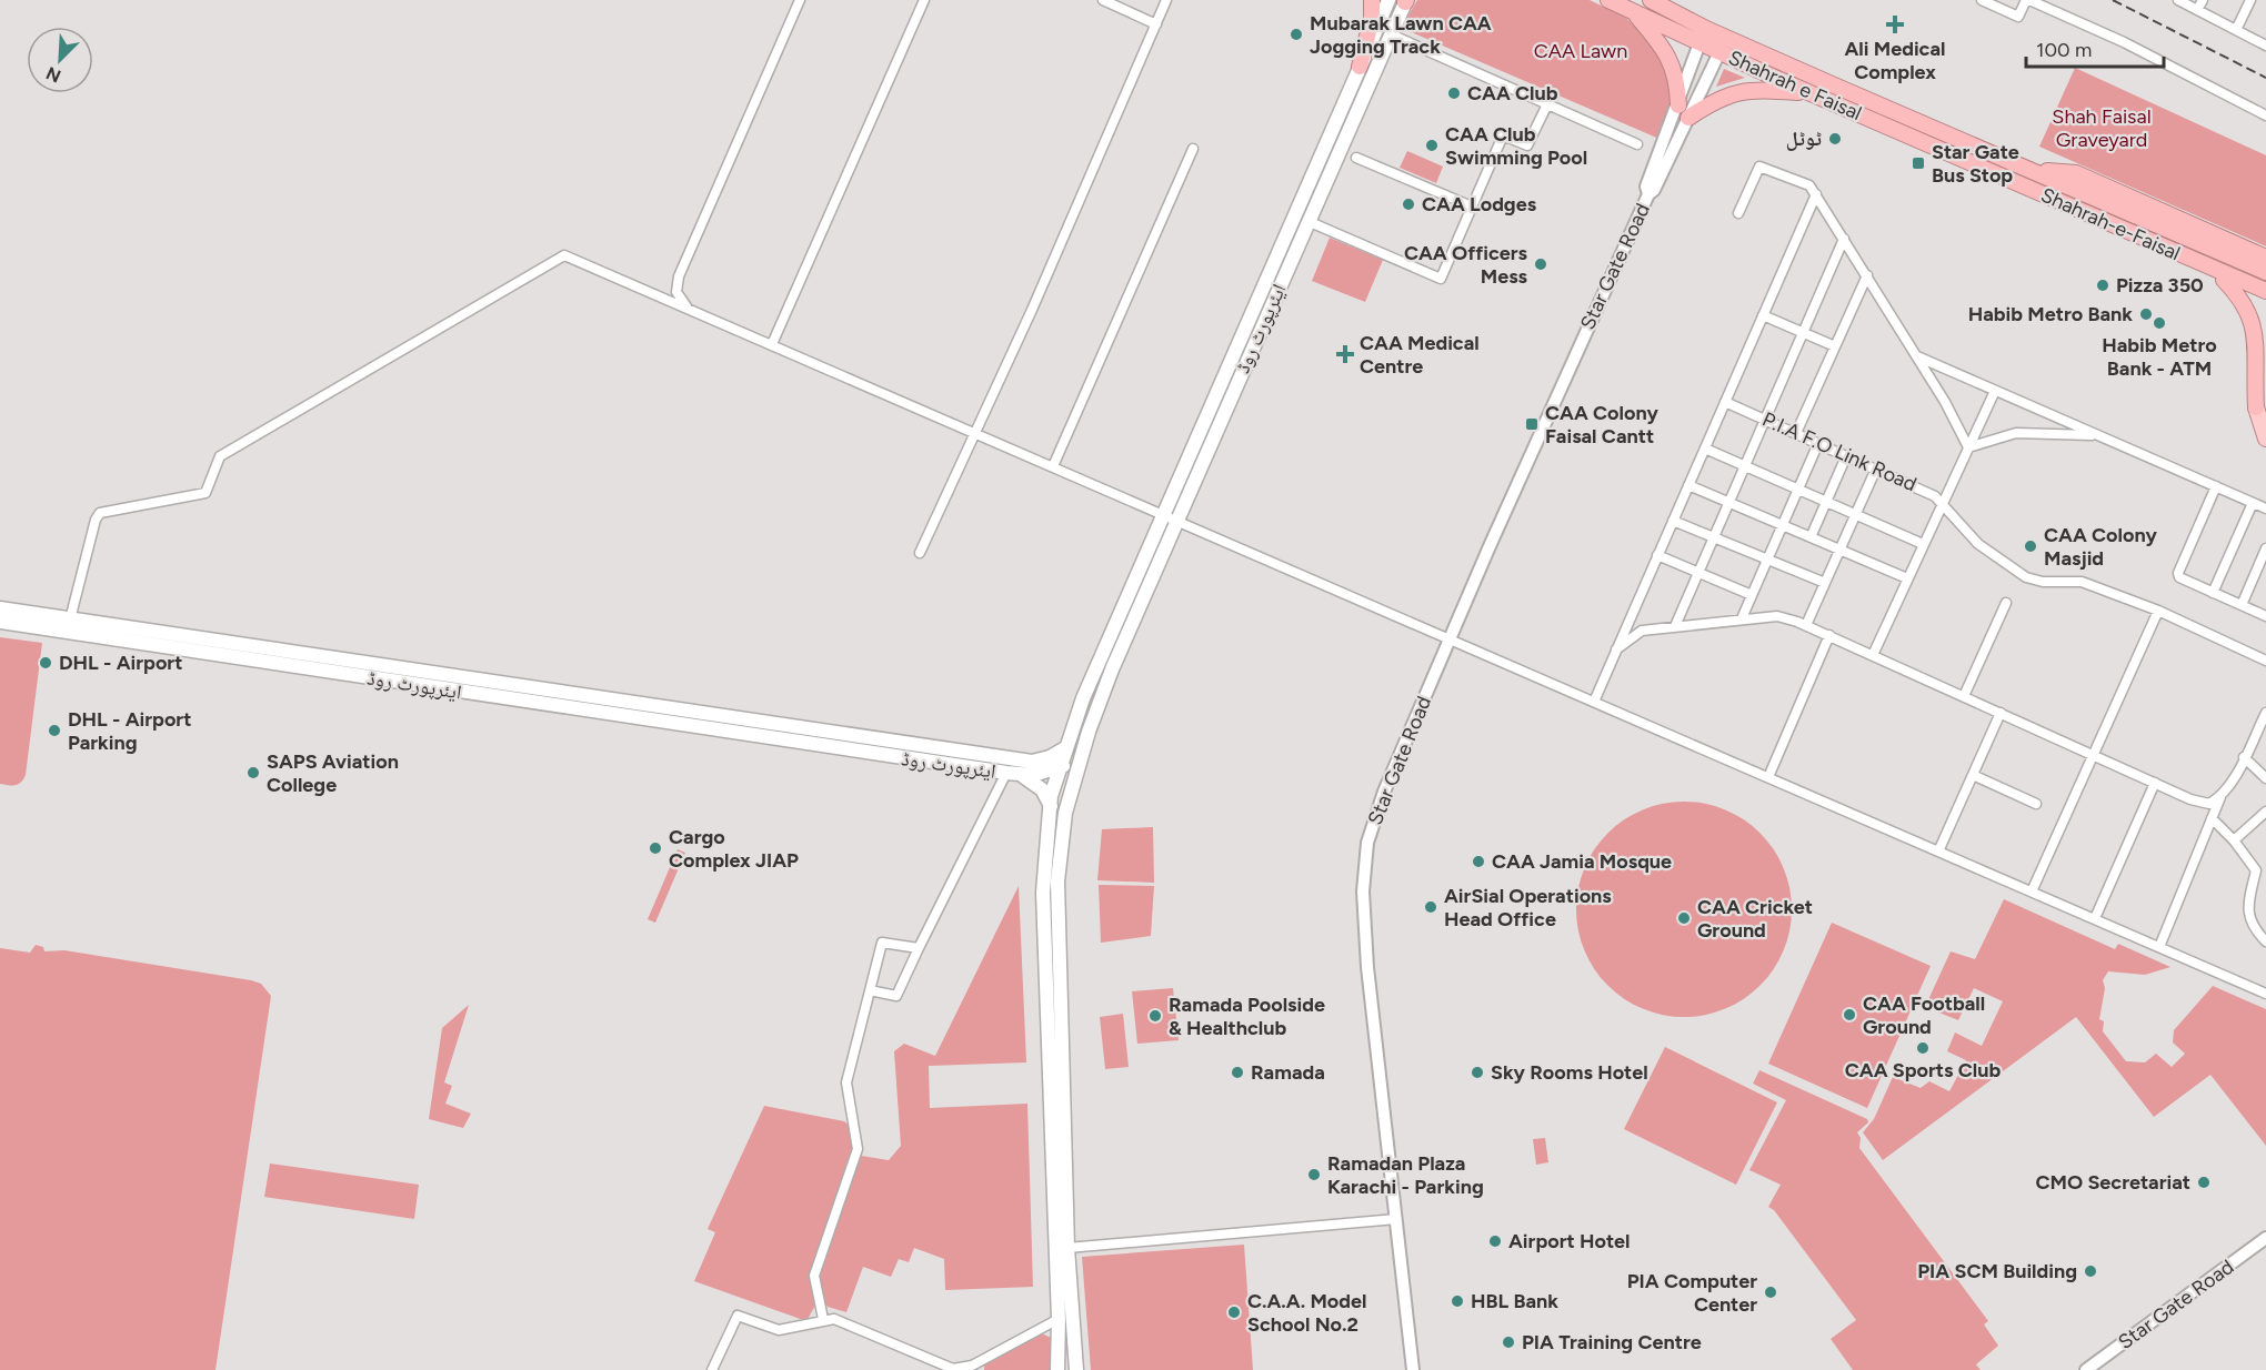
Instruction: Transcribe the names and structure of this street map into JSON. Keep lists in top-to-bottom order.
{
  "streets": {
    "highway": ["Shahrah e Faisal", "Shahrah-e-Faisal"],
    "main road": ["ایئرپورٹ روڈ"],
    "street": ["Star Gate Road", "P.I.A F.O Link Road"]
  },
  "crossings": [
    ["Shahrah e Faisal", "Shahrah-e-Faisal"],
    ["Shahrah e Faisal", "Star Gate Road"]
  ],
  "parks": ["CAA Lawn", "Shah Faisal Graveyard"],
  "places": {
    "health": ["Ali Medical Complex", "CAA Medical Centre"],
    "other": [
      "Mubarak Lawn CAA Jogging Track",
      "CAA Club",
      "ٹوٹل",
      "CAA Club Swimming Pool",
      "CAA Lodges",
      "CAA Officers Mess",
      "Pizza 350",
      "Habib Metro Bank",
      "Habib Metro Bank - ATM",
      "CAA Colony Masjid",
      "DHL - Airport",
      "DHL - Airport Parking",
      "SAPS Aviation College",
      "Cargo Complex JIAP",
      "CAA Jamia Mosque",
      "AirSial Operations Head Office",
      "CAA Cricket Ground",
      "CAA Football Ground",
      "Ramada Poolside & Healthclub",
      "CAA Sports Club",
      "Ramada",
      "Sky Rooms Hotel",
      "Ramadan Plaza Karachi - Parking",
      "CMO Secretariat",
      "Airport Hotel",
      "PIA SCM Building",
      "PIA Computer Center",
      "HBL Bank",
      "C.A.A. Model School No.2",
      "PIA Training Centre"
    ],
    "transit": ["Star Gate Bus Stop", "CAA Colony Faisal Cantt"]
  },
  "scale_bar": "100 m",
  "north": "bottom left"
}
